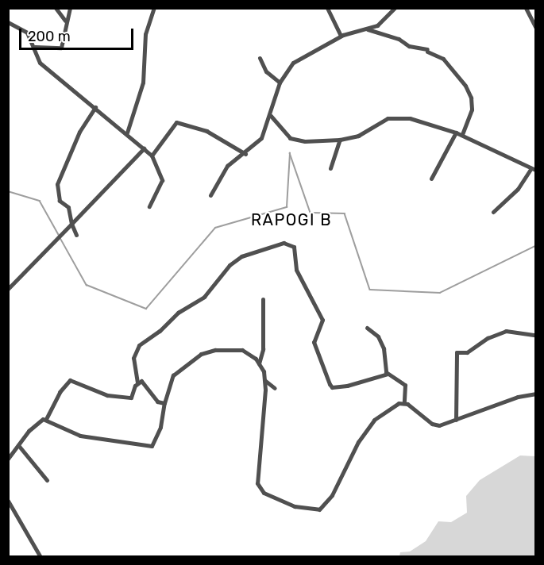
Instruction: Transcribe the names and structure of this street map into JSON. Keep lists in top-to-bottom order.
{
  "districts": ["RAPOGI B"],
  "scale_bar": "200 m"
}
